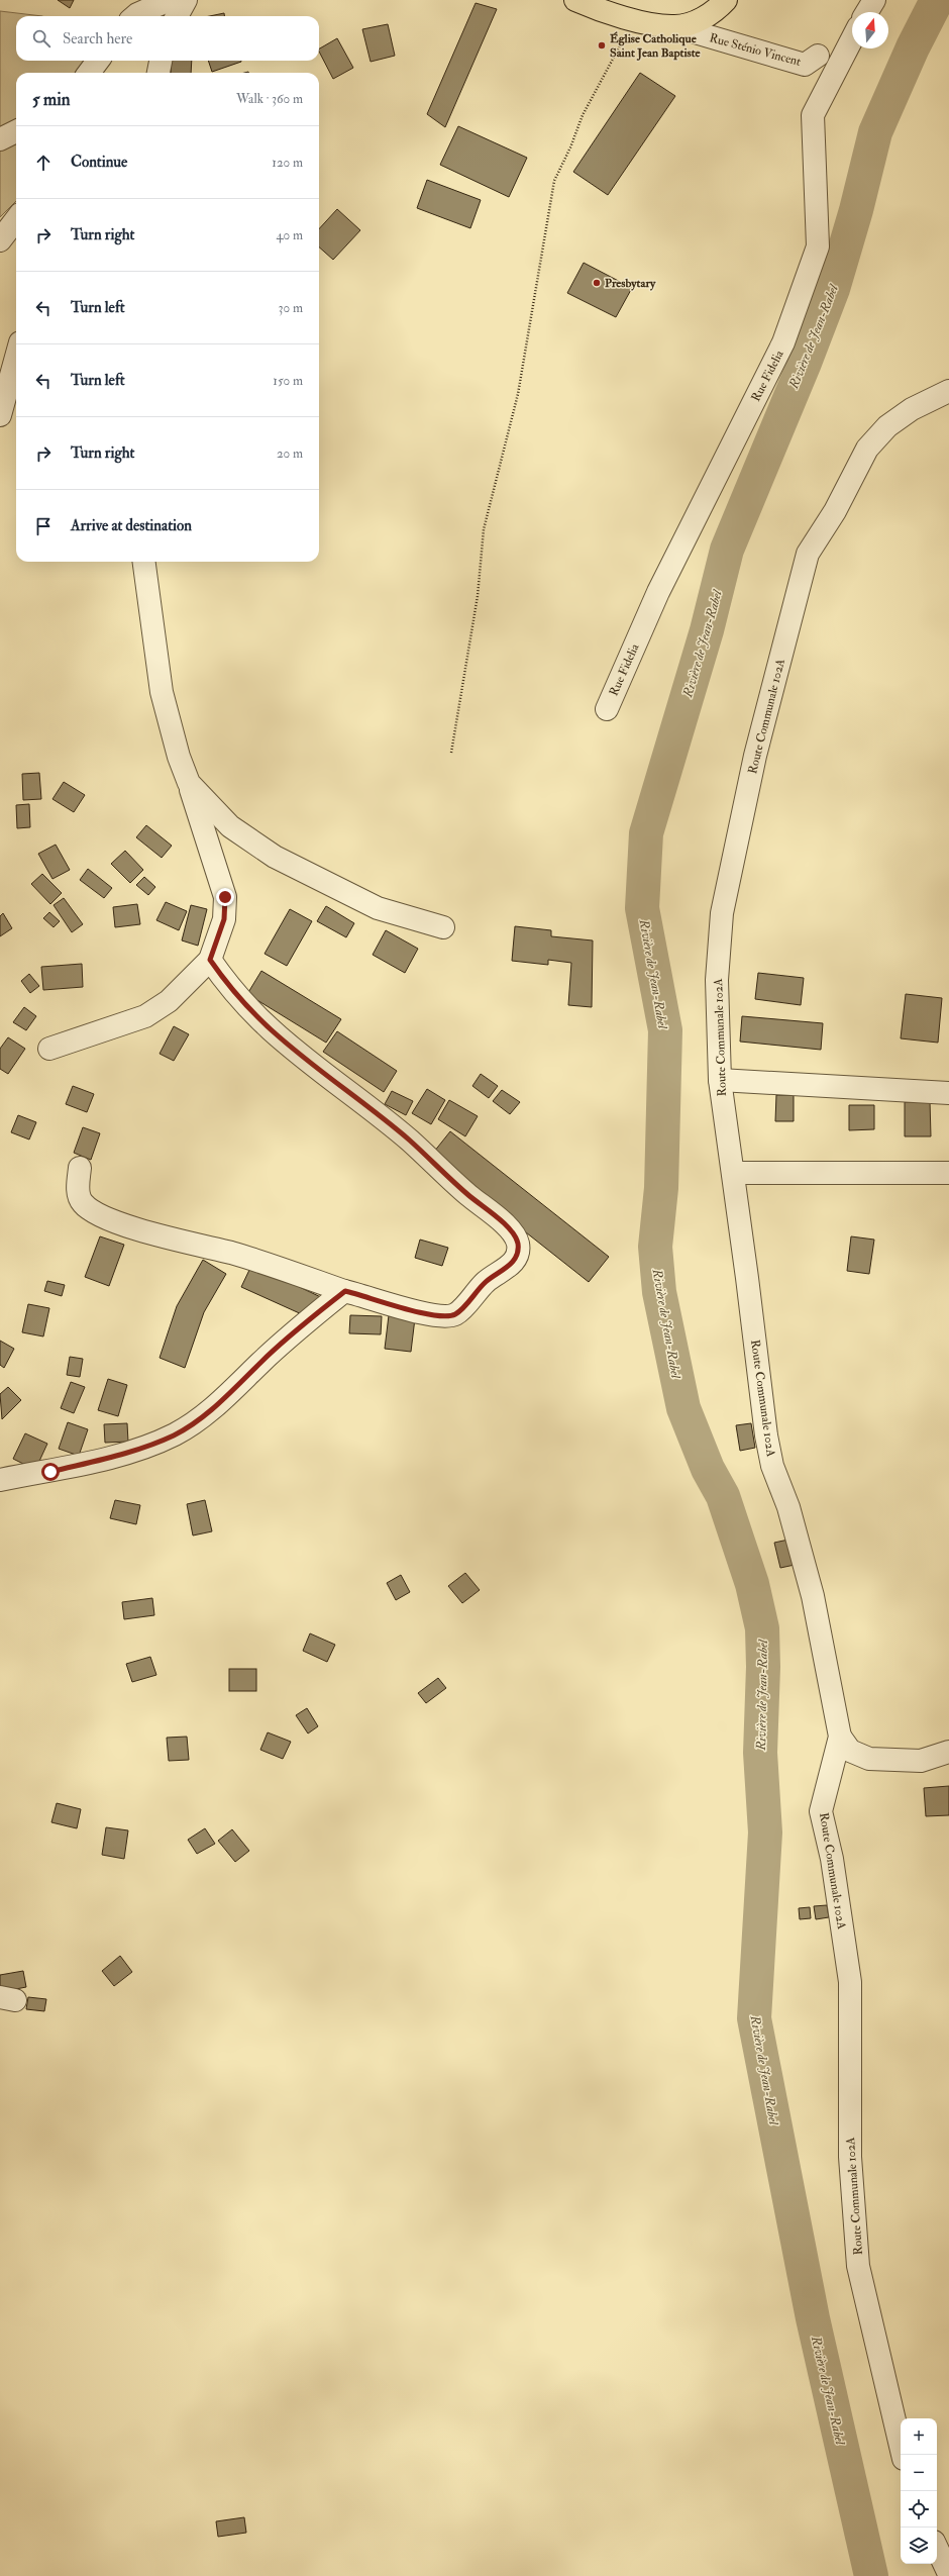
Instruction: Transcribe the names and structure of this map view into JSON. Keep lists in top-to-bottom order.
{
  "streets": {
    "main road": ["Rue Sténio Vincent"],
    "street": ["Rue Fidelia", "Route Communale 102A"]
  },
  "water": ["Rivière de Jean-Rabel"],
  "places": ["Église Catholique Saint Jean Baptiste", "Presbytary"],
  "north": "top",
  "page": {
    "search": "Search here",
    "heading": ["5 min", "Walk · 360 m"],
    "list": [
      ["Continue", "120 m"],
      ["Turn right", "40 m"],
      ["Turn left", "30 m"],
      ["Turn left", "150 m"],
      ["Turn right", "20 m"],
      "Arrive at destination"
    ],
    "map_buttons": ["+", "−"]
  }
}
